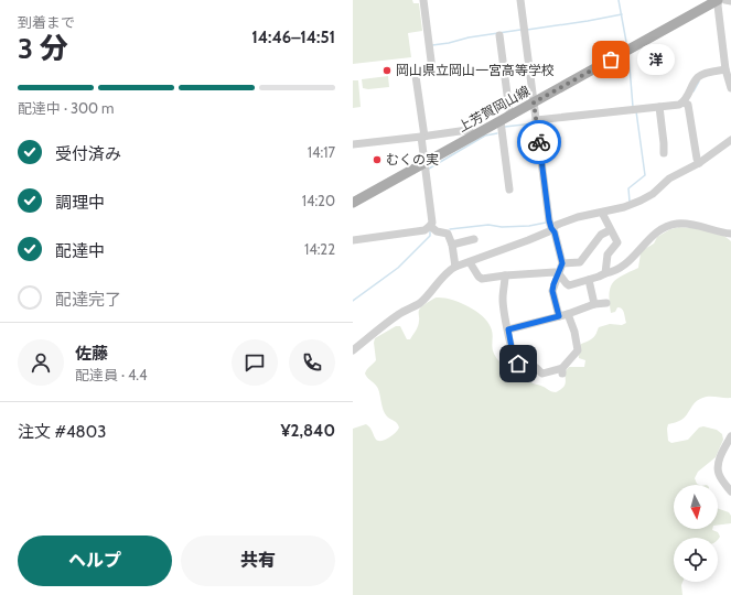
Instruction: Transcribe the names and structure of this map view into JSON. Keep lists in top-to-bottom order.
{
  "streets": {
    "main road": ["上芳賀岡山線"]
  },
  "places": ["洋", "岡山県立岡山一宮高等学校", "むくの実"],
  "north": "bottom",
  "page": {
    "heading": ["3 分", "到着まで", "14:46–14:51"],
    "panel": [
      "佐藤",
      "配達員 · 4.4",
      "注文 #4803",
      "¥2,840"
    ],
    "bubble": "洋",
    "bar": "配達中 · 300 m",
    "list": [
      ["受付済み", "14:17"],
      ["調理中", "14:20"],
      ["配達中", "14:22"],
      "配達完了"
    ],
    "buttons": ["ヘルプ", "共有"]
  }
}
